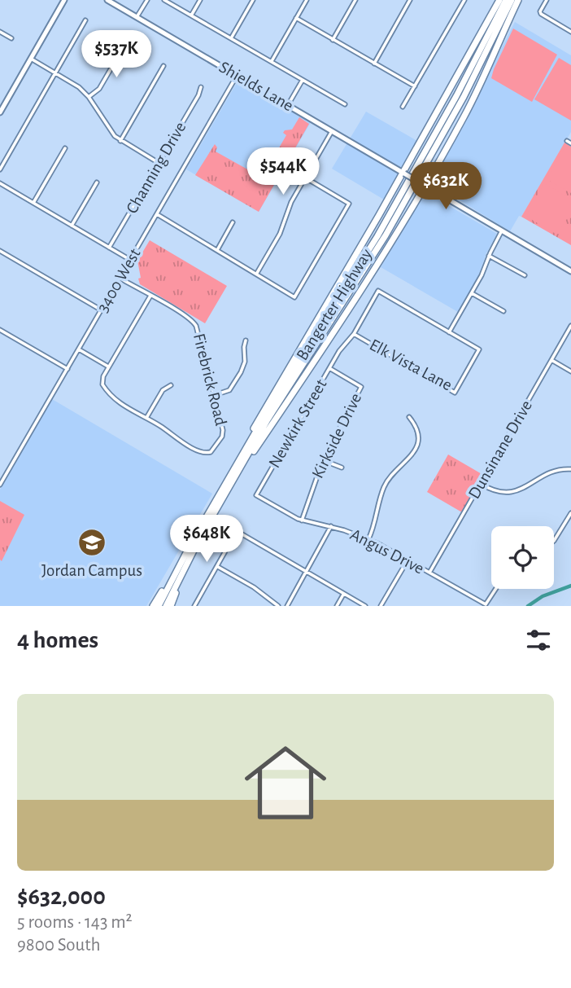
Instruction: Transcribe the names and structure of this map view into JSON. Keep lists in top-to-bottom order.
{
  "streets": {
    "highway": ["Bangerter Highway"],
    "main road": ["Shields Lane"],
    "street": [
      "Channing Drive",
      "3400 West",
      "Elk Vista Lane",
      "Firebrick Road",
      "Newkirk Street",
      "Kirkside Drive",
      "Dunsinane Drive",
      "Angus Drive"
    ]
  },
  "crossings": [
    ["Shields Lane", "3400 West"],
    ["3400 West", "Firebrick Road"],
    ["Elk Vista Lane", "Newkirk Street"],
    ["Newkirk Street", "Kirkside Drive"],
    ["Newkirk Street", "Angus Drive"],
    ["Kirkside Drive", "Angus Drive"],
    ["Dunsinane Drive", "Angus Drive"]
  ],
  "places": {
    "school or university": ["Jordan Campus"]
  },
  "page": {
    "price": [
      "$537K",
      "$544K",
      "$632K",
      "$648K"
    ],
    "heading": "4 homes",
    "list": [
      {
        "name": "$632,000",
        "note": "5 rooms · 143 m² · 9800 South"
      }
    ]
  }
}
